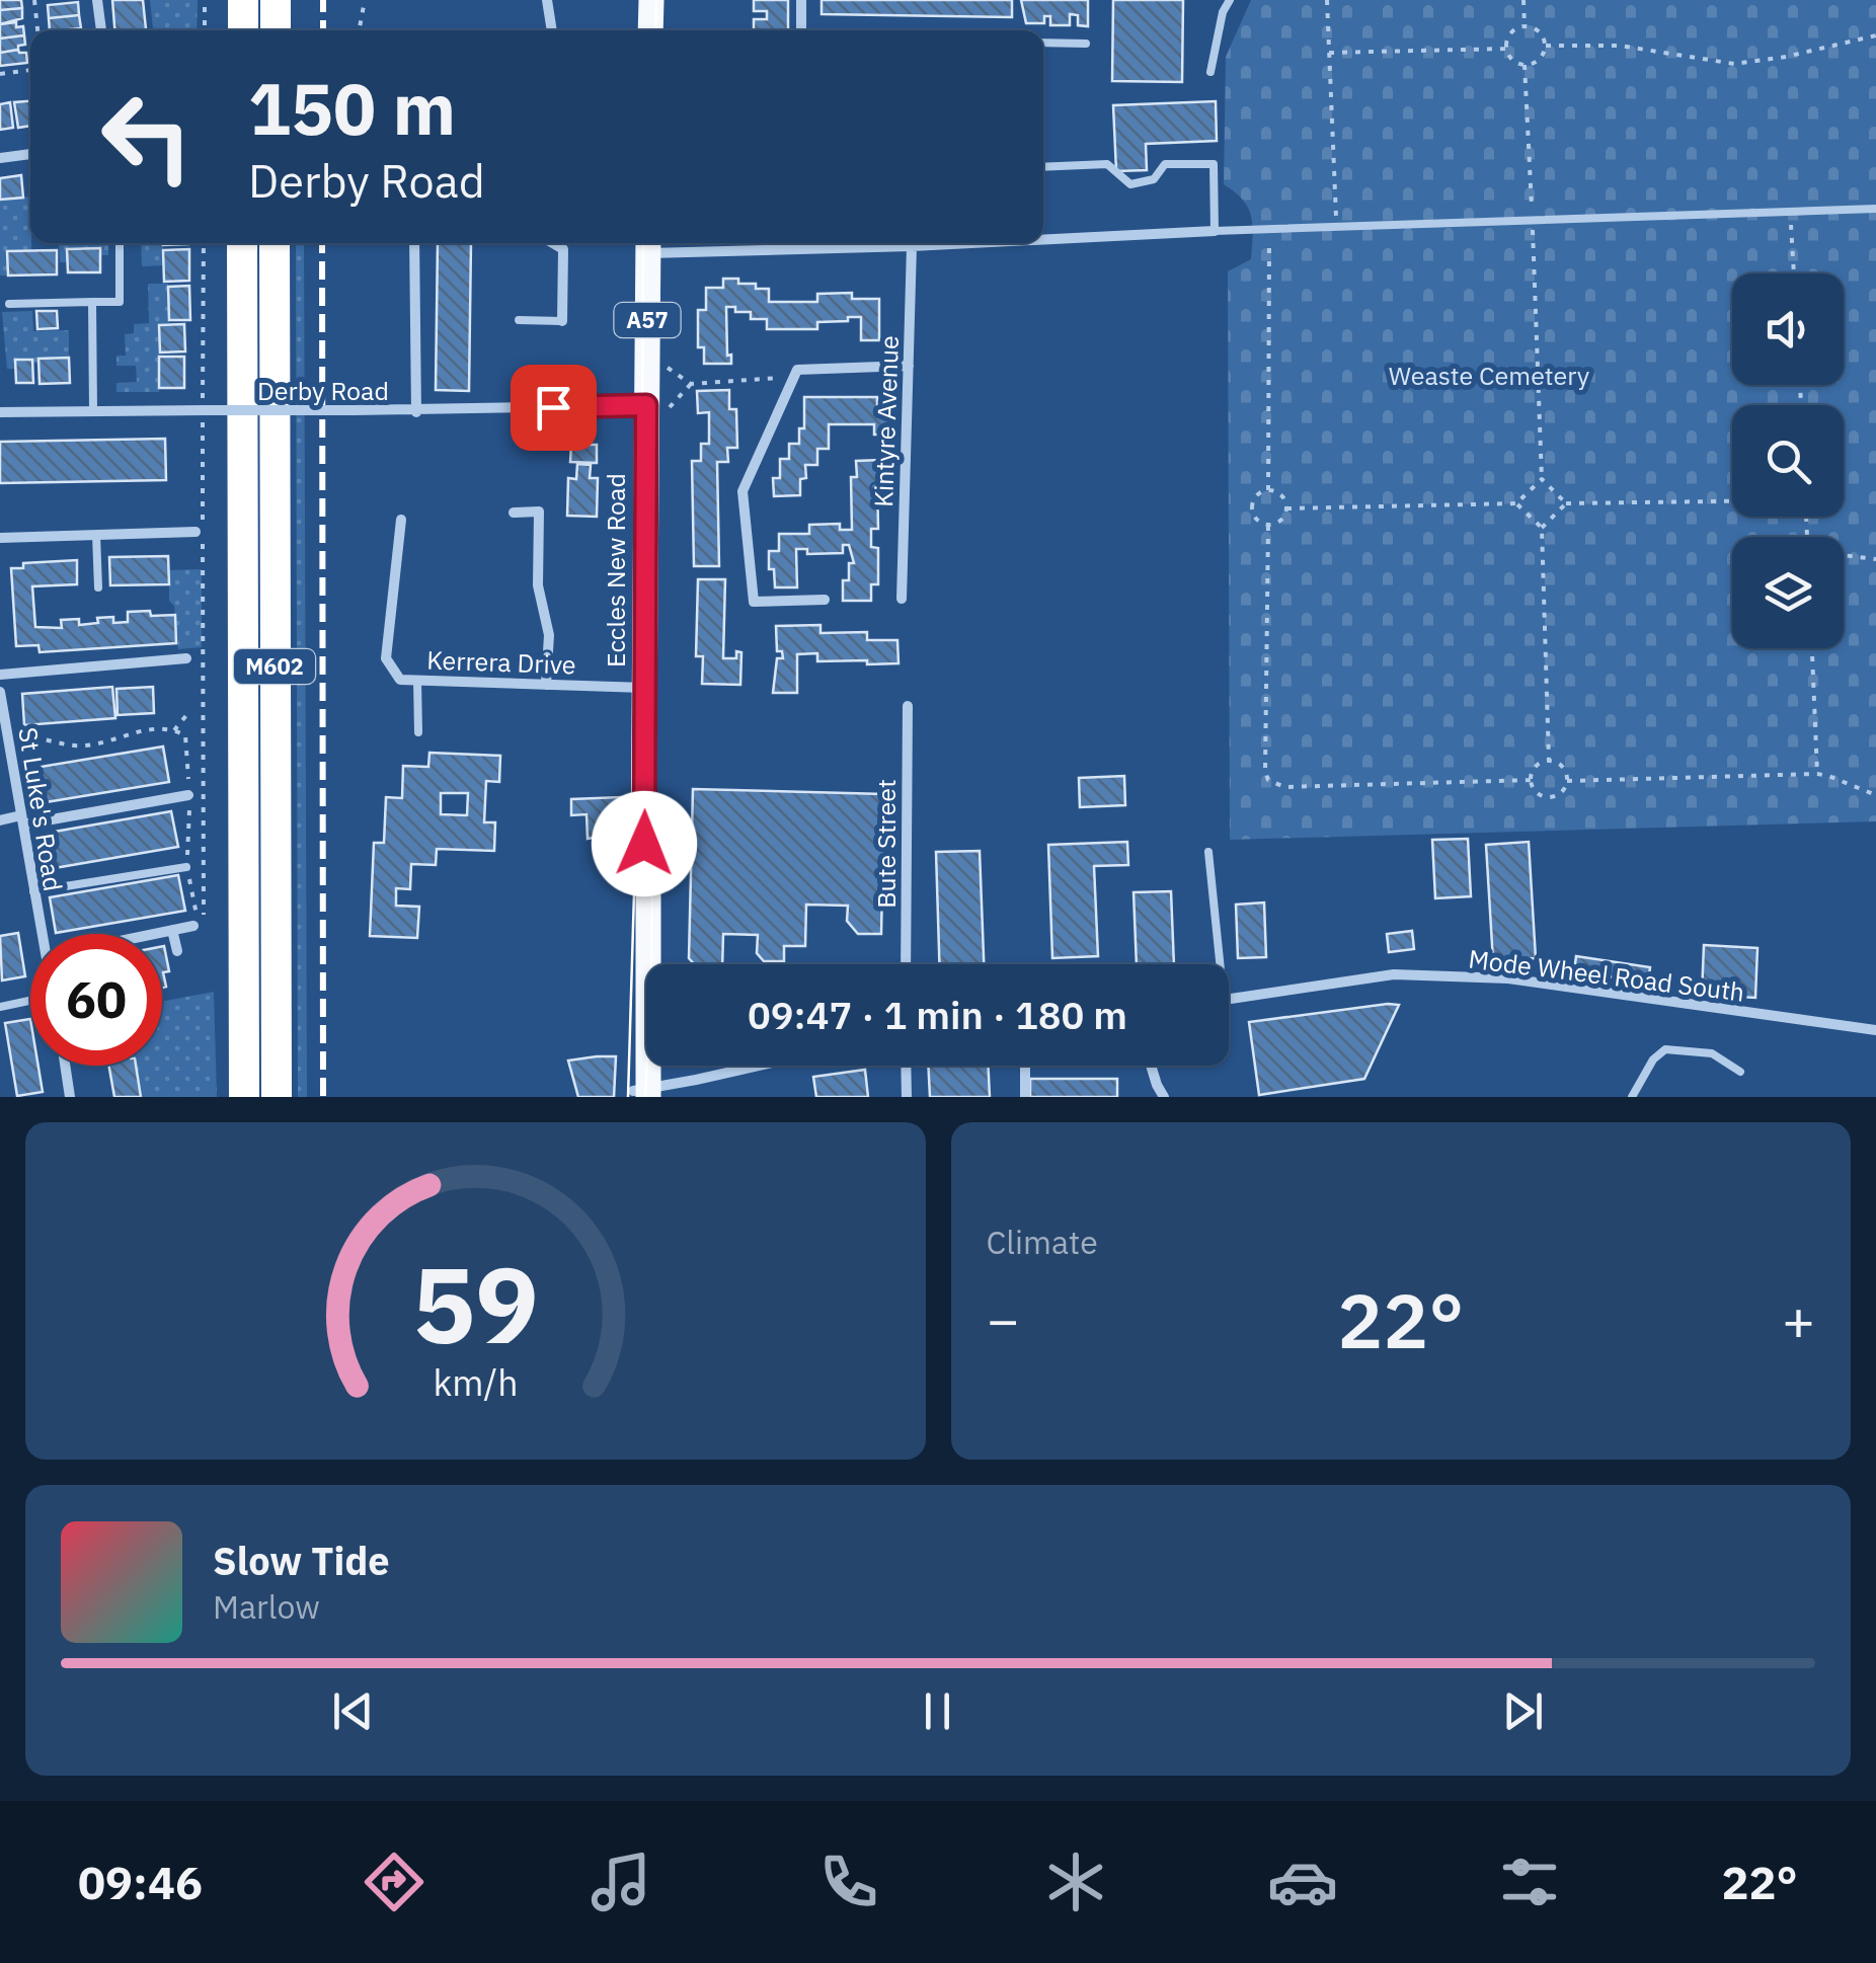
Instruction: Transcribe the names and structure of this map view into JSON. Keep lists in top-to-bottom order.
{
  "streets": {
    "highway": ["M602"],
    "main road": ["A57", "Eccles New Road"],
    "street": [
      "Derby Road",
      "Kintyre Avenue",
      "Kerrera Drive",
      "St Luke's Road",
      "Bute Street",
      "Mode Wheel Road South"
    ]
  },
  "crossings": [
    ["Derby Road", "Eccles New Road"],
    ["Eccles New Road", "Kerrera Drive"]
  ],
  "parks": ["Weaste Cemetery"],
  "page": {
    "turn": ["150 m", "Derby Road"],
    "limit": "60",
    "trip": "09:47 · 1 min · 180 m",
    "tile": "Climate",
    "heat": ["−", "22°", "+"],
    "song": ["Slow Tide", "Marlow"],
    "tabs": ["09:46", "22°"],
    "gauge": ["59", "km/h"]
  }
}
